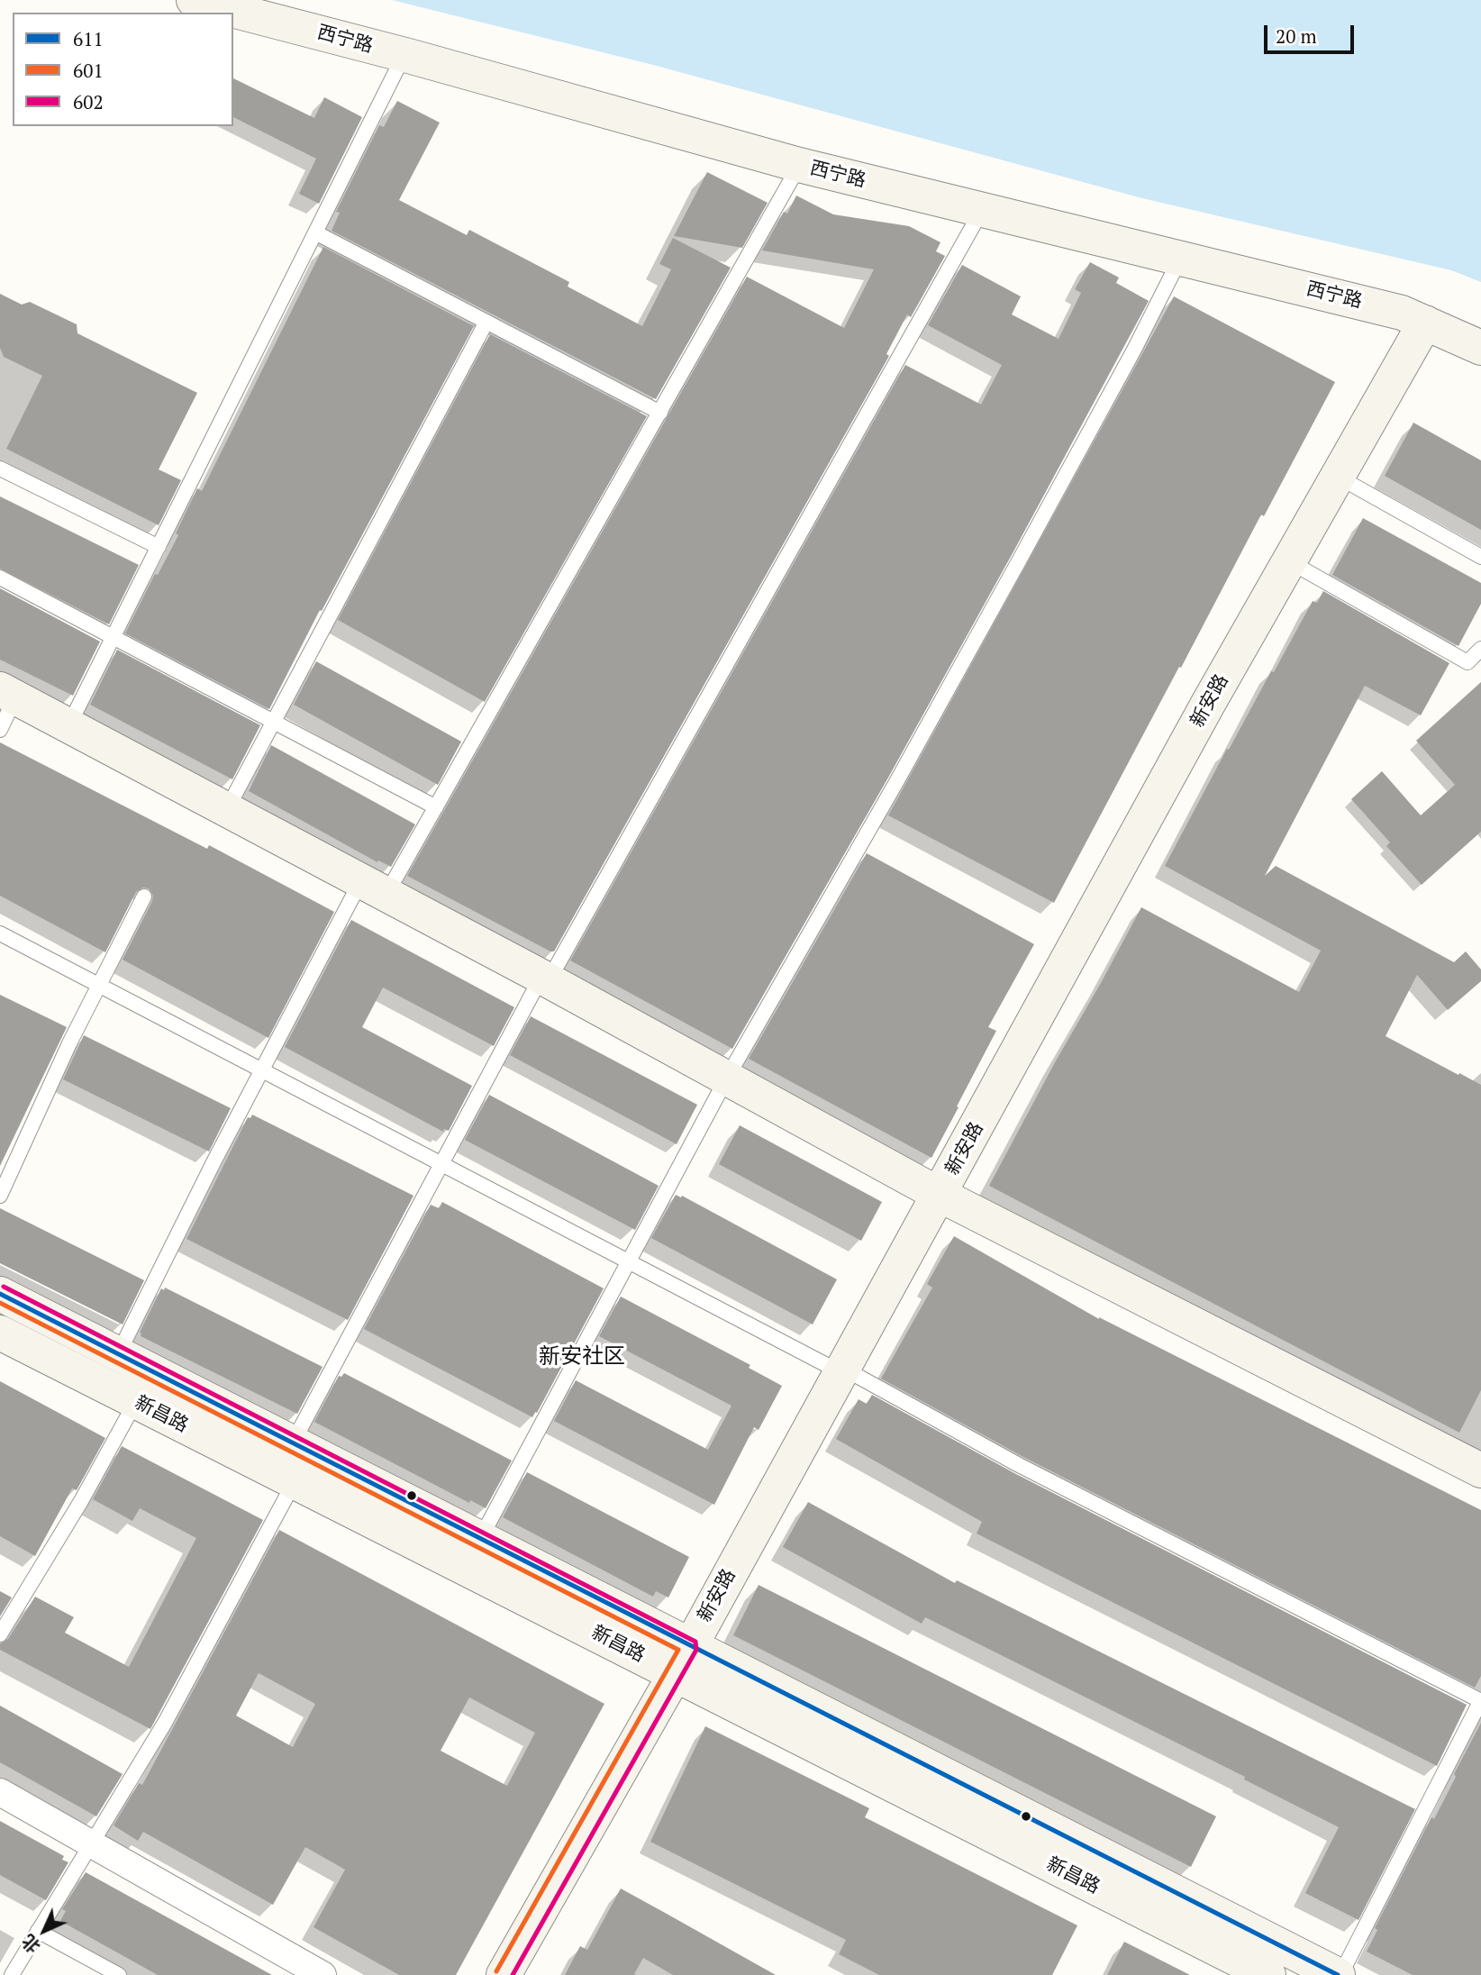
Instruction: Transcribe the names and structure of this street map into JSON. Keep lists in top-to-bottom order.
{
  "streets": {
    "street": ["西宁路", "新安路", "新昌路"]
  },
  "crossings": [
    ["西宁路", "新安路"],
    ["新安路", "新昌路"]
  ],
  "districts": ["新安社区"],
  "lines": ["transit line 602", "transit line 611", "transit line 601"],
  "legend": ["611", "601", "602"],
  "scale_bar": "20 m",
  "north": "bottom left"
}
